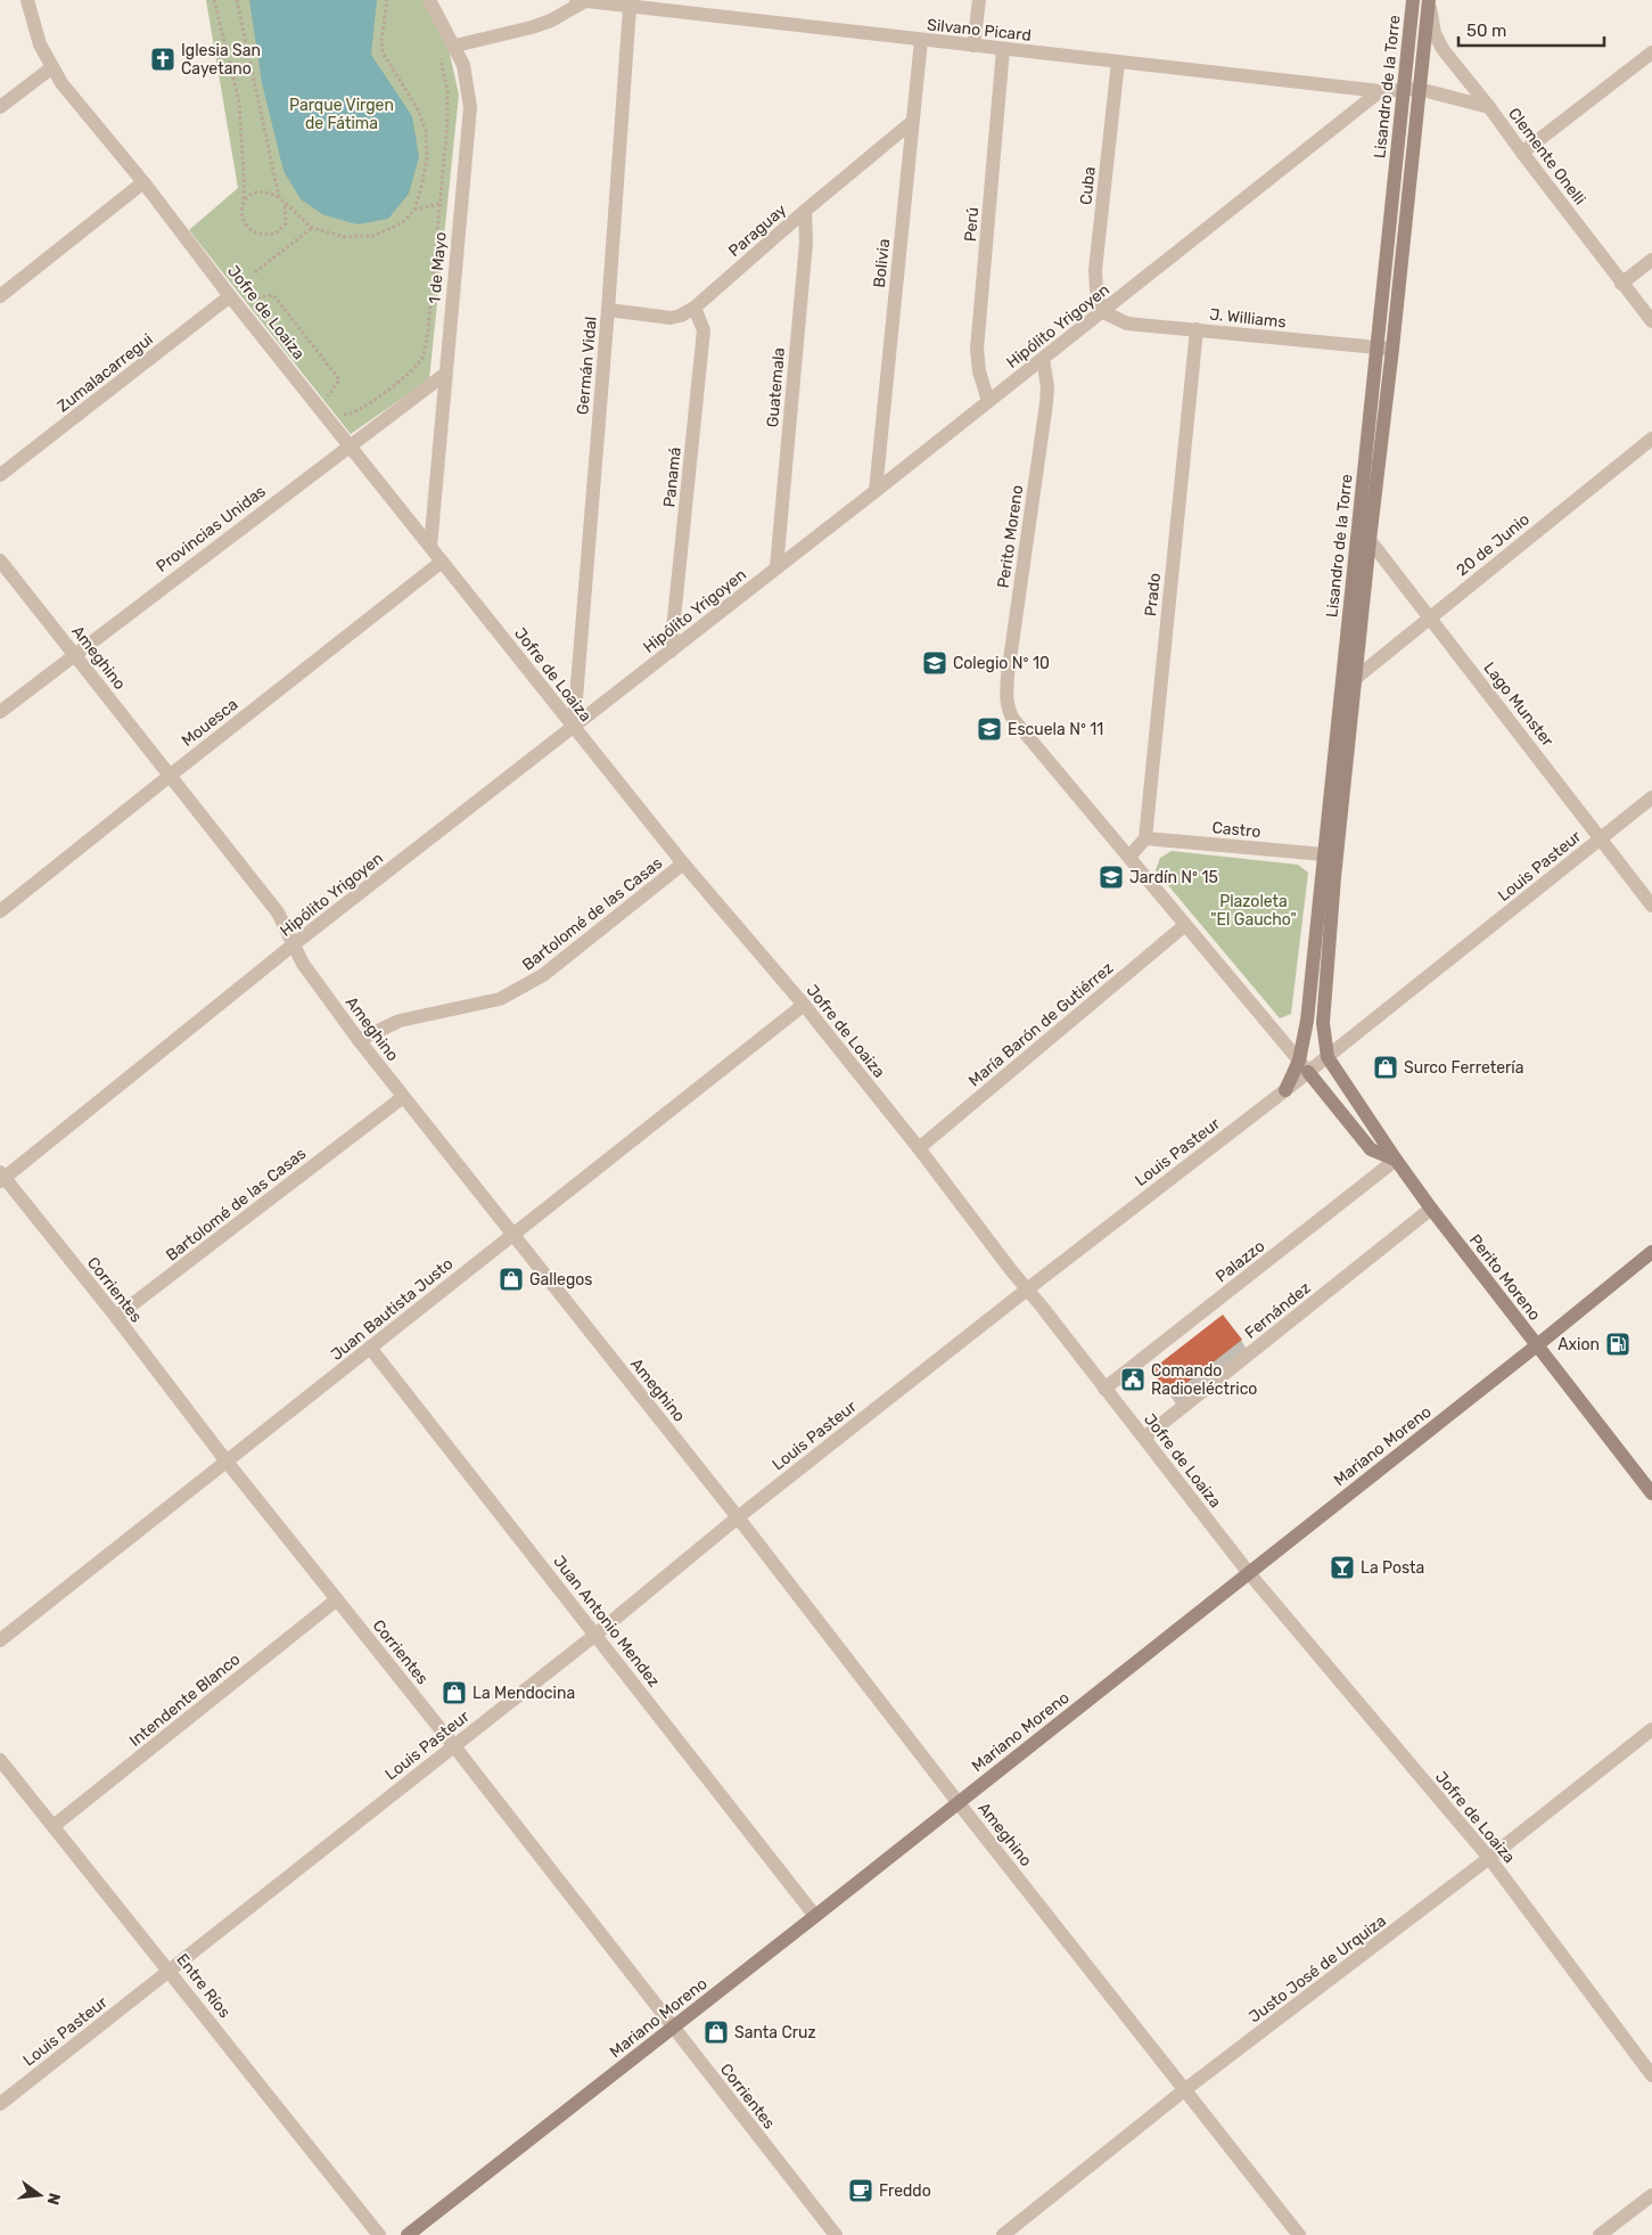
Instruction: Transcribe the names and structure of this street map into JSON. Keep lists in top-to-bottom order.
{
  "streets": {
    "main road": ["Lisandro de la Torre", "Perito Moreno", "Mariano Moreno"],
    "street": [
      "Silvano Picard",
      "Clemente Onelli",
      "Cuba",
      "Perú",
      "Paraguay",
      "Bolivia",
      "1 de Mayo",
      "Jofre de Loaiza",
      "J. Williams",
      "Hipólito Yrigoyen",
      "Germán Vidal",
      "Zumalacarregui",
      "Guatemala",
      "Panamá",
      "Provincias Unidas",
      "20 de Junio",
      "Prado",
      "Ameghino",
      "Lago Munster",
      "Mouesca",
      "Castro",
      "Louis Pasteur",
      "Bartolomé de las Casas",
      "María Barón de Gutiérrez",
      "Palazzo",
      "Corrientes",
      "Juan Bautista Justo",
      "Fernández",
      "Juan Antonio Mendez",
      "Intendente Blanco",
      "Justo José de Urquiza",
      "Entre Ríos"
    ]
  },
  "crossings": [
    ["Silvano Picard", "Cuba"],
    ["Silvano Picard", "Perú"],
    ["Silvano Picard", "Bolivia"],
    ["Silvano Picard", "Hipólito Yrigoyen"],
    ["Silvano Picard", "Germán Vidal"],
    ["Lisandro de la Torre", "Clemente Onelli"],
    ["Lisandro de la Torre", "J. Williams"],
    ["Lisandro de la Torre", "Perito Moreno"],
    ["Lisandro de la Torre", "20 de Junio"],
    ["Lisandro de la Torre", "Lago Munster"],
    ["Lisandro de la Torre", "Castro"],
    ["Lisandro de la Torre", "Louis Pasteur"],
    ["Cuba", "J. Williams"],
    ["Cuba", "Hipólito Yrigoyen"],
    ["Perú", "Hipólito Yrigoyen"],
    ["Paraguay", "Bolivia"],
    ["Paraguay", "Germán Vidal"],
    ["Paraguay", "Guatemala"],
    ["Paraguay", "Panamá"],
    ["Bolivia", "Hipólito Yrigoyen"],
    ["1 de Mayo", "Jofre de Loaiza"],
    ["1 de Mayo", "Provincias Unidas"],
    ["Jofre de Loaiza", "Hipólito Yrigoyen"],
    ["Jofre de Loaiza", "Germán Vidal"],
    ["Jofre de Loaiza", "Zumalacarregui"],
    ["Jofre de Loaiza", "Provincias Unidas"],
    ["Jofre de Loaiza", "Mouesca"],
    ["Jofre de Loaiza", "Louis Pasteur"],
    ["Jofre de Loaiza", "Bartolomé de las Casas"],
    ["Jofre de Loaiza", "María Barón de Gutiérrez"],
    ["Jofre de Loaiza", "Palazzo"],
    ["Jofre de Loaiza", "Juan Bautista Justo"],
    ["Jofre de Loaiza", "Fernández"],
    ["Jofre de Loaiza", "Mariano Moreno"],
    ["Jofre de Loaiza", "Justo José de Urquiza"],
    ["J. Williams", "Hipólito Yrigoyen"],
    ["J. Williams", "Prado"],
    ["Hipólito Yrigoyen", "Germán Vidal"],
    ["Hipólito Yrigoyen", "Guatemala"],
    ["Hipólito Yrigoyen", "Panamá"],
    ["Hipólito Yrigoyen", "Perito Moreno"],
    ["Hipólito Yrigoyen", "Ameghino"],
    ["Hipólito Yrigoyen", "Corrientes"],
    ["Provincias Unidas", "Ameghino"],
    ["Perito Moreno", "Louis Pasteur"],
    ["Perito Moreno", "Palazzo"],
    ["Perito Moreno", "Fernández"],
    ["Perito Moreno", "Mariano Moreno"],
    ["20 de Junio", "Lago Munster"],
    ["Prado", "Castro"],
    ["Ameghino", "Mouesca"],
    ["Ameghino", "Louis Pasteur"],
    ["Ameghino", "Bartolomé de las Casas"],
    ["Ameghino", "Juan Bautista Justo"],
    ["Ameghino", "Mariano Moreno"],
    ["Ameghino", "Justo José de Urquiza"],
    ["Lago Munster", "Louis Pasteur"],
    ["Louis Pasteur", "Corrientes"],
    ["Louis Pasteur", "Juan Antonio Mendez"],
    ["Louis Pasteur", "Entre Ríos"],
    ["Bartolomé de las Casas", "Corrientes"],
    ["Corrientes", "Juan Bautista Justo"],
    ["Corrientes", "Mariano Moreno"],
    ["Corrientes", "Intendente Blanco"],
    ["Juan Bautista Justo", "Juan Antonio Mendez"],
    ["Mariano Moreno", "Juan Antonio Mendez"],
    ["Intendente Blanco", "Entre Ríos"]
  ],
  "parks": ["Parque Virgen de Fátima", "Plazoleta \"El Gaucho\""],
  "places": {
    "church": ["Iglesia San Cayetano"],
    "school or university": ["Colegio Nº 10", "Escuela Nº 11", "Jardín Nº 15"],
    "shop": [
      "Surco Ferretería",
      "Gallegos",
      "La Mendocina",
      "Santa Cruz"
    ],
    "fuel station": ["Axion"],
    "public building": ["Comando Radioeléctrico"],
    "bar": ["La Posta"],
    "cafe": ["Freddo"]
  },
  "scale_bar": "50 m",
  "north": "right"
}
